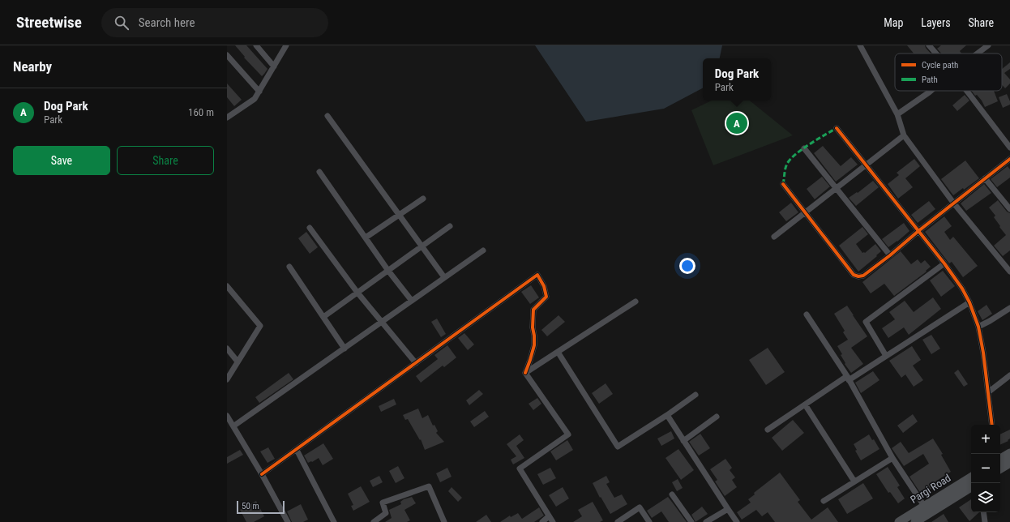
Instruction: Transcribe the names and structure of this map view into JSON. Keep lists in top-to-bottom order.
{
  "streets": {
    "main road": ["Pargi Road"]
  },
  "legend": ["Cycle path", "Path"],
  "scale_bar": "50 m",
  "page": {
    "header": "Streetwise",
    "search": "Search here",
    "nav": ["Map", "Layers", "Share"],
    "heading": "Nearby",
    "popup": ["Dog Park", "Park"],
    "list": [
      {
        "mark": "A",
        "name": "Dog Park",
        "note": "Park",
        "value": "160 m"
      }
    ],
    "pins": "A",
    "buttons": ["Save", "Share"],
    "map_buttons": ["+", "−"],
    "scale": "50 m"
  }
}
